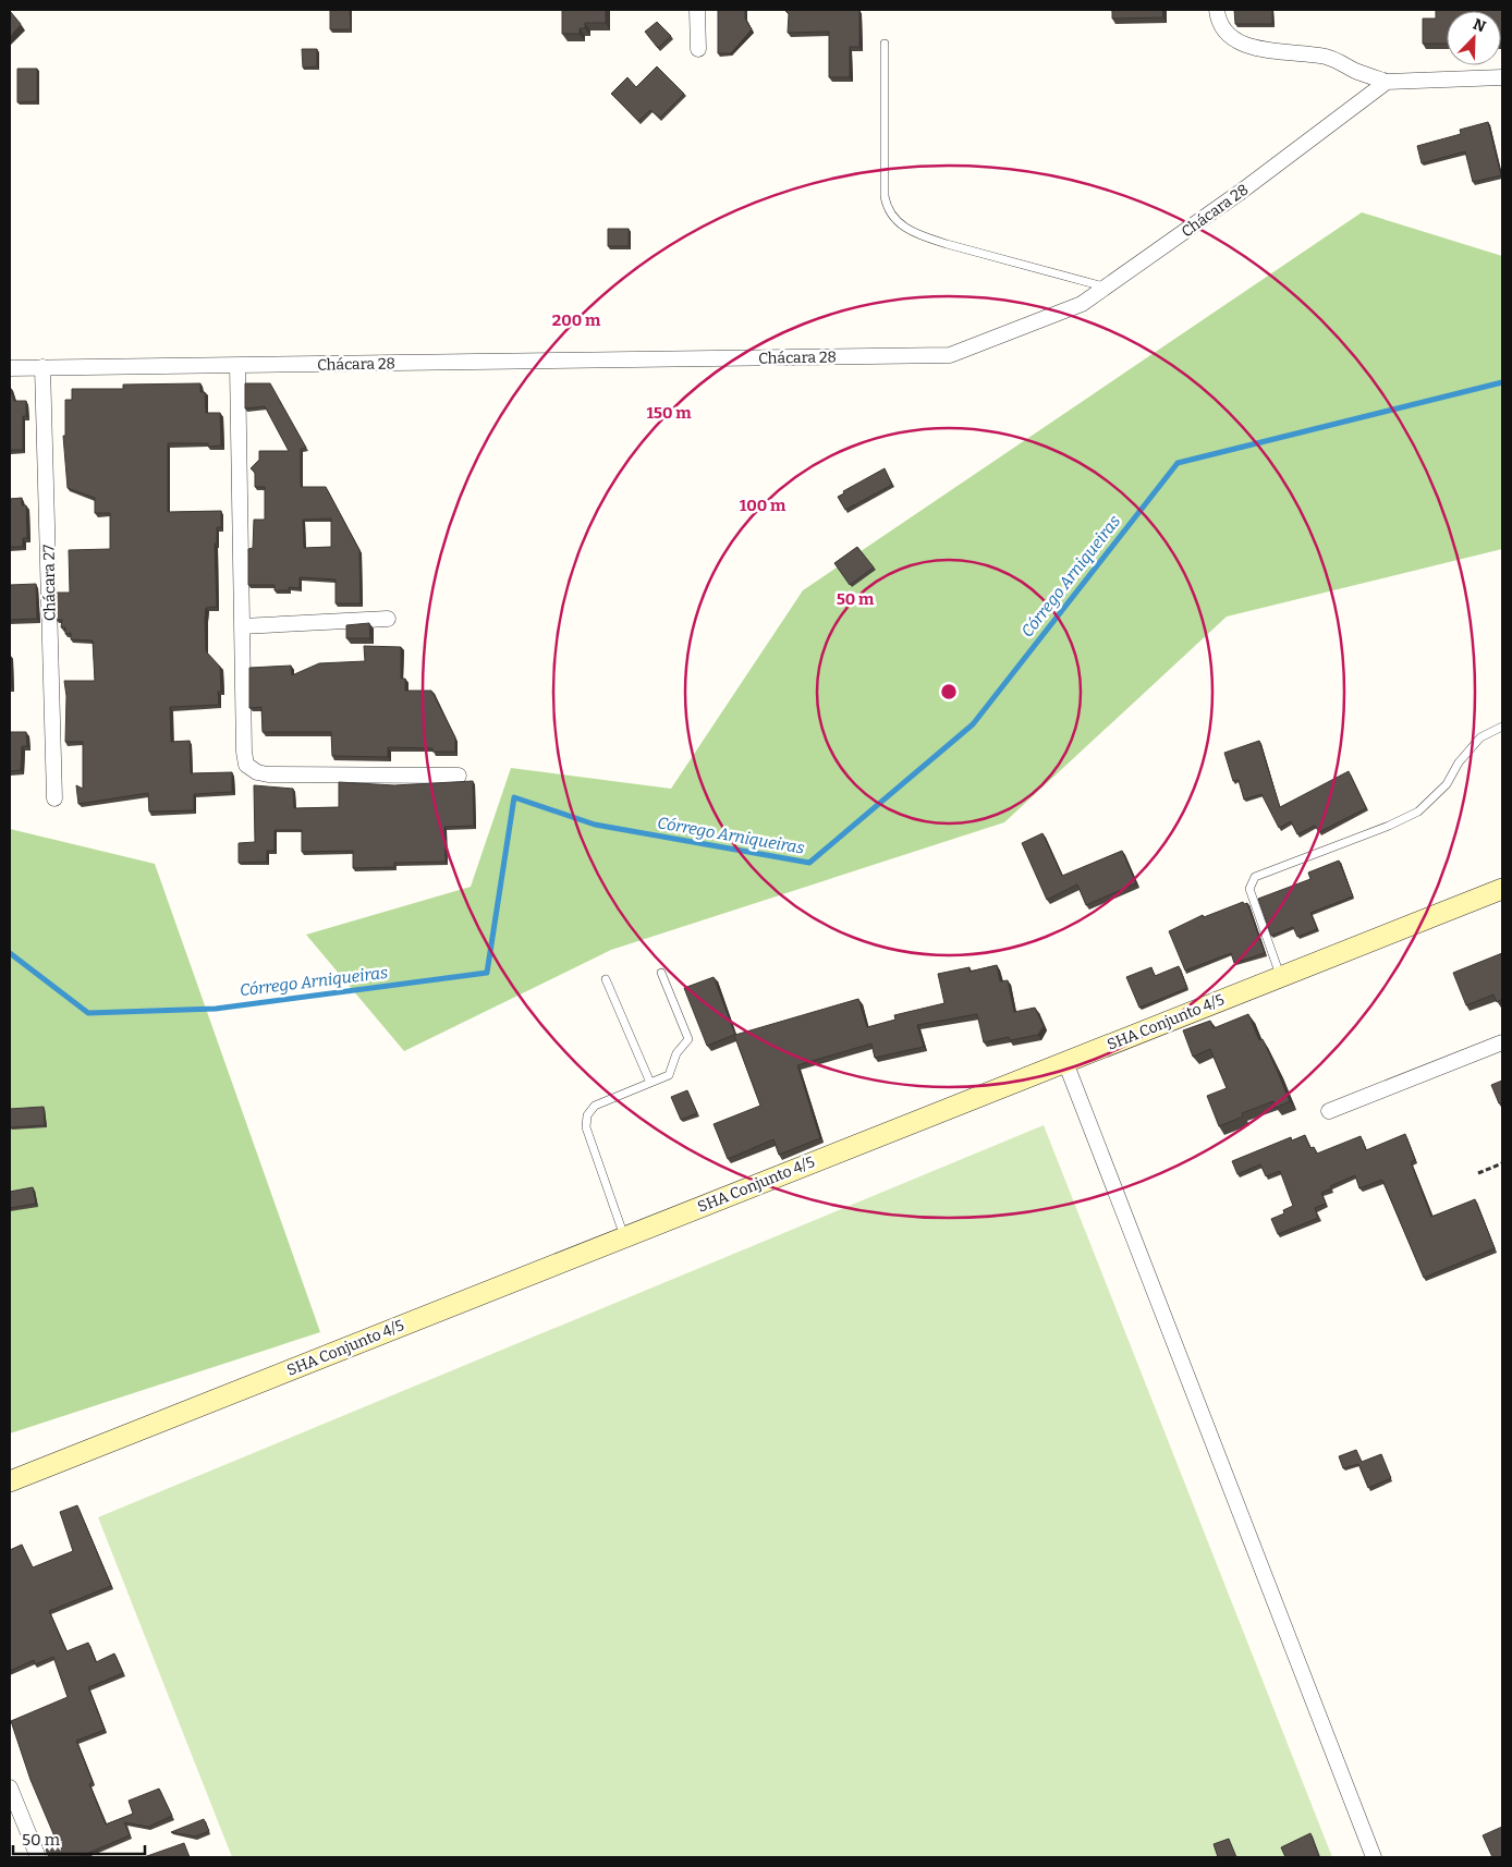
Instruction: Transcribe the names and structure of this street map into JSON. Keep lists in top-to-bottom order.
{
  "streets": {
    "street": ["Chácara 28", "Chácara 27", "SHA Conjunto 4/5"]
  },
  "crossings": [
    ["Chácara 28", "Chácara 27"]
  ],
  "water": ["Córrego Arniqueiras"],
  "scale_bar": "50 m",
  "north": "top right",
  "rings": [
    "200 m",
    "150 m",
    "100 m",
    "50 m"
  ]
}
